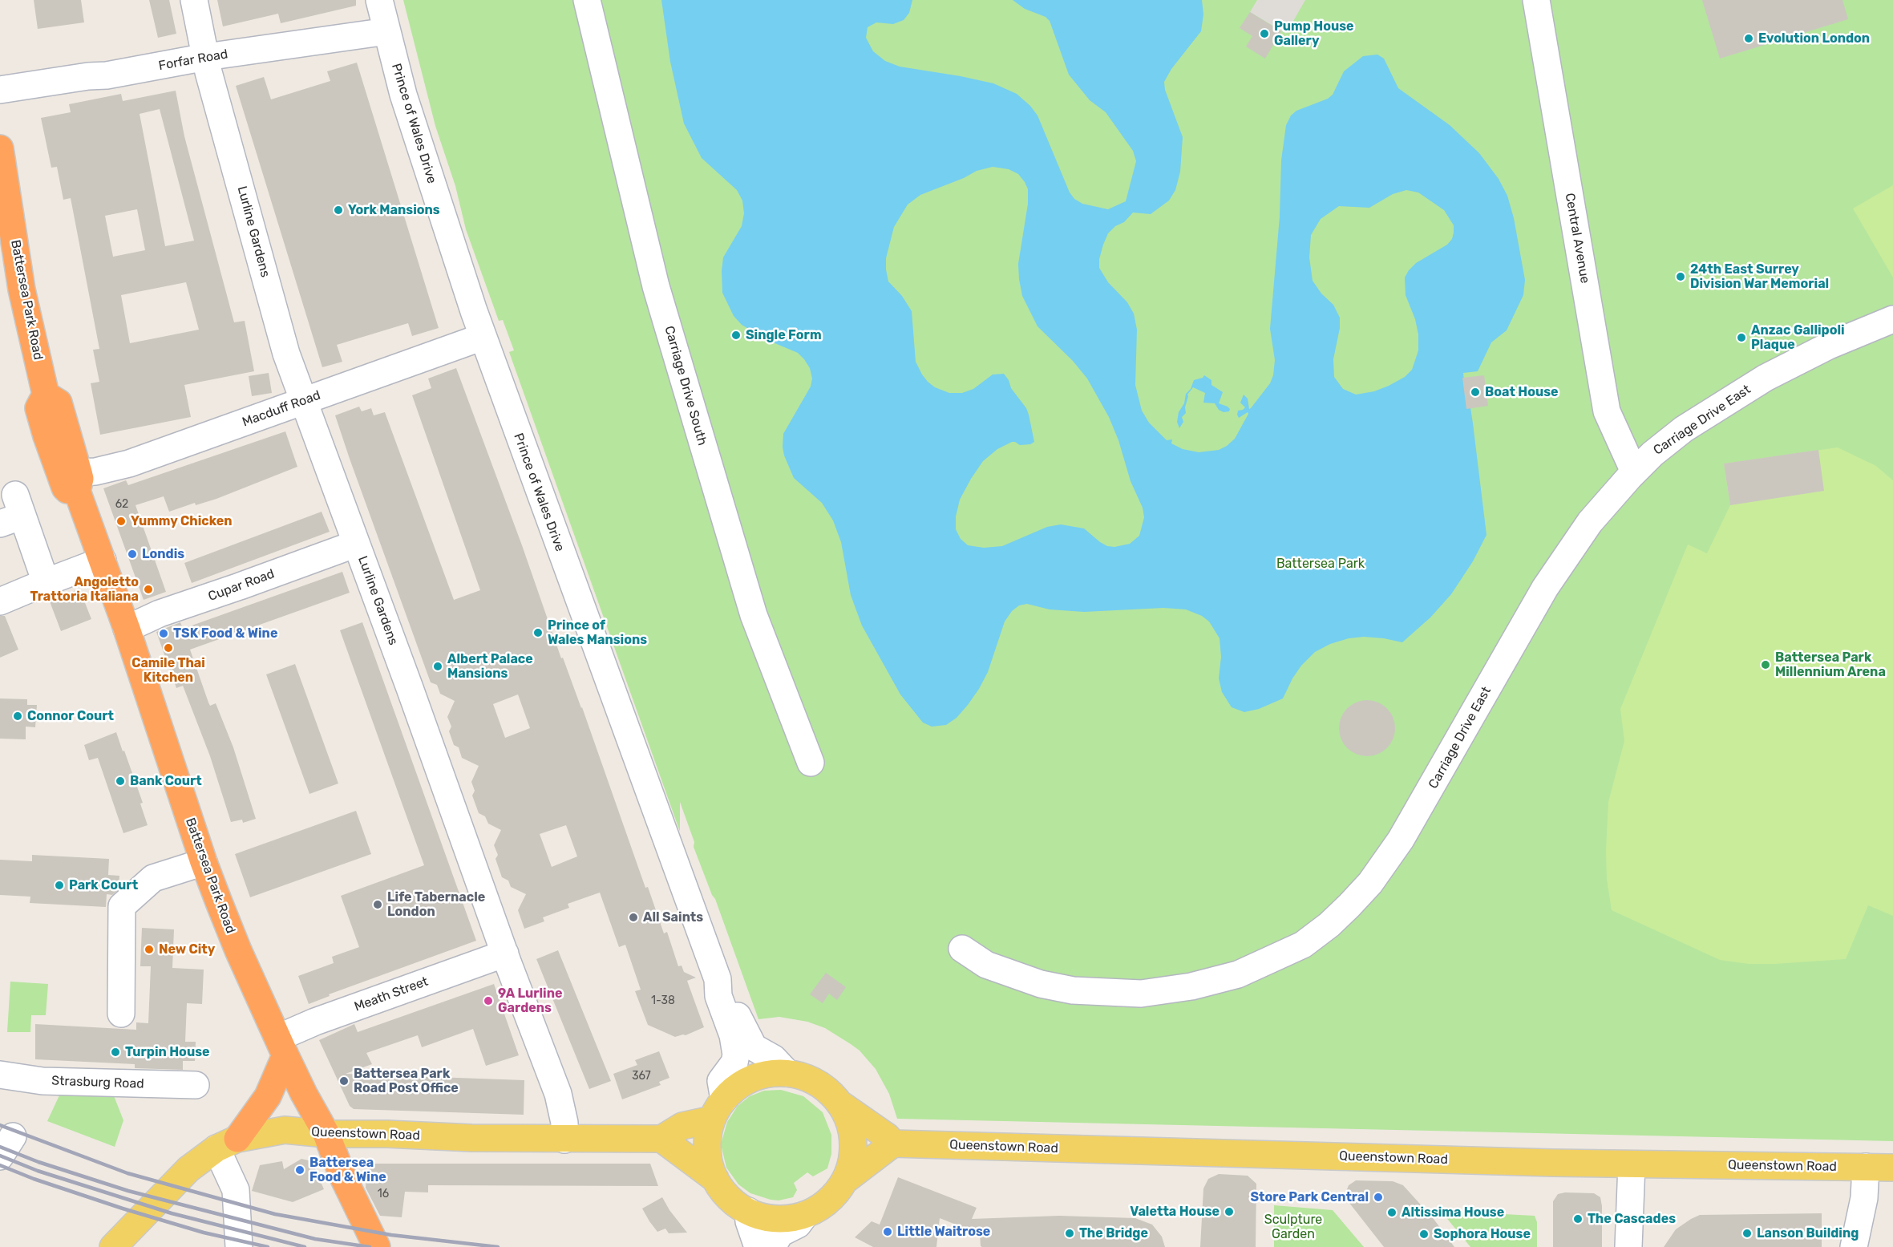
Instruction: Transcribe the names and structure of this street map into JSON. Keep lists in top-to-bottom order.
{
  "streets": {
    "highway": ["Battersea Park Road"],
    "main road": ["Queenstown Road"],
    "street": [
      "Forfar Road",
      "Prince of Wales Drive",
      "Lurline Gardens",
      "Central Avenue",
      "Carriage Drive South",
      "Macduff Road",
      "Carriage Drive East",
      "Cupar Road",
      "Meath Street",
      "Strasburg Road"
    ]
  },
  "crossings": [
    ["Forfar Road", "Prince of Wales Drive"],
    ["Forfar Road", "Lurline Gardens"],
    ["Prince of Wales Drive", "Macduff Road"],
    ["Lurline Gardens", "Macduff Road"],
    ["Lurline Gardens", "Cupar Road"],
    ["Lurline Gardens", "Meath Street"],
    ["Lurline Gardens", "Queenstown Road"],
    ["Central Avenue", "Carriage Drive East"],
    ["Battersea Park Road", "Macduff Road"],
    ["Battersea Park Road", "Cupar Road"],
    ["Battersea Park Road", "Meath Street"],
    ["Battersea Park Road", "Queenstown Road"]
  ],
  "parks": ["Battersea Park", "Sculpture Garden"],
  "places": [
    "Pump House Gallery",
    "Evolution London",
    "York Mansions",
    "24th East Surrey Division War Memorial",
    "Single Form",
    "Anzac Gallipoli Plaque",
    "Boat House",
    "Yummy Chicken",
    "Londis",
    "Angoletto Trattoria Italiana",
    "Prince of Wales Mansions",
    "TSK Food & Wine",
    "Camile Thai Kitchen",
    "Battersea Park Millennium Arena",
    "Albert Palace Mansions",
    "Connor Court",
    "Bank Court",
    "Park Court",
    "Life Tabernacle London",
    "All Saints",
    "New City",
    "9A Lurline Gardens",
    "Turpin House",
    "Battersea Park Road Post Office",
    "Battersea Food & Wine",
    "Store Park Central",
    "Valetta House",
    "Altissima House",
    "The Cascades",
    "Little Waitrose",
    "The Bridge",
    "Lanson Building",
    "Sophora House"
  ],
  "house_numbers": [
    "62",
    "1-38",
    "367",
    "16"
  ]
}
